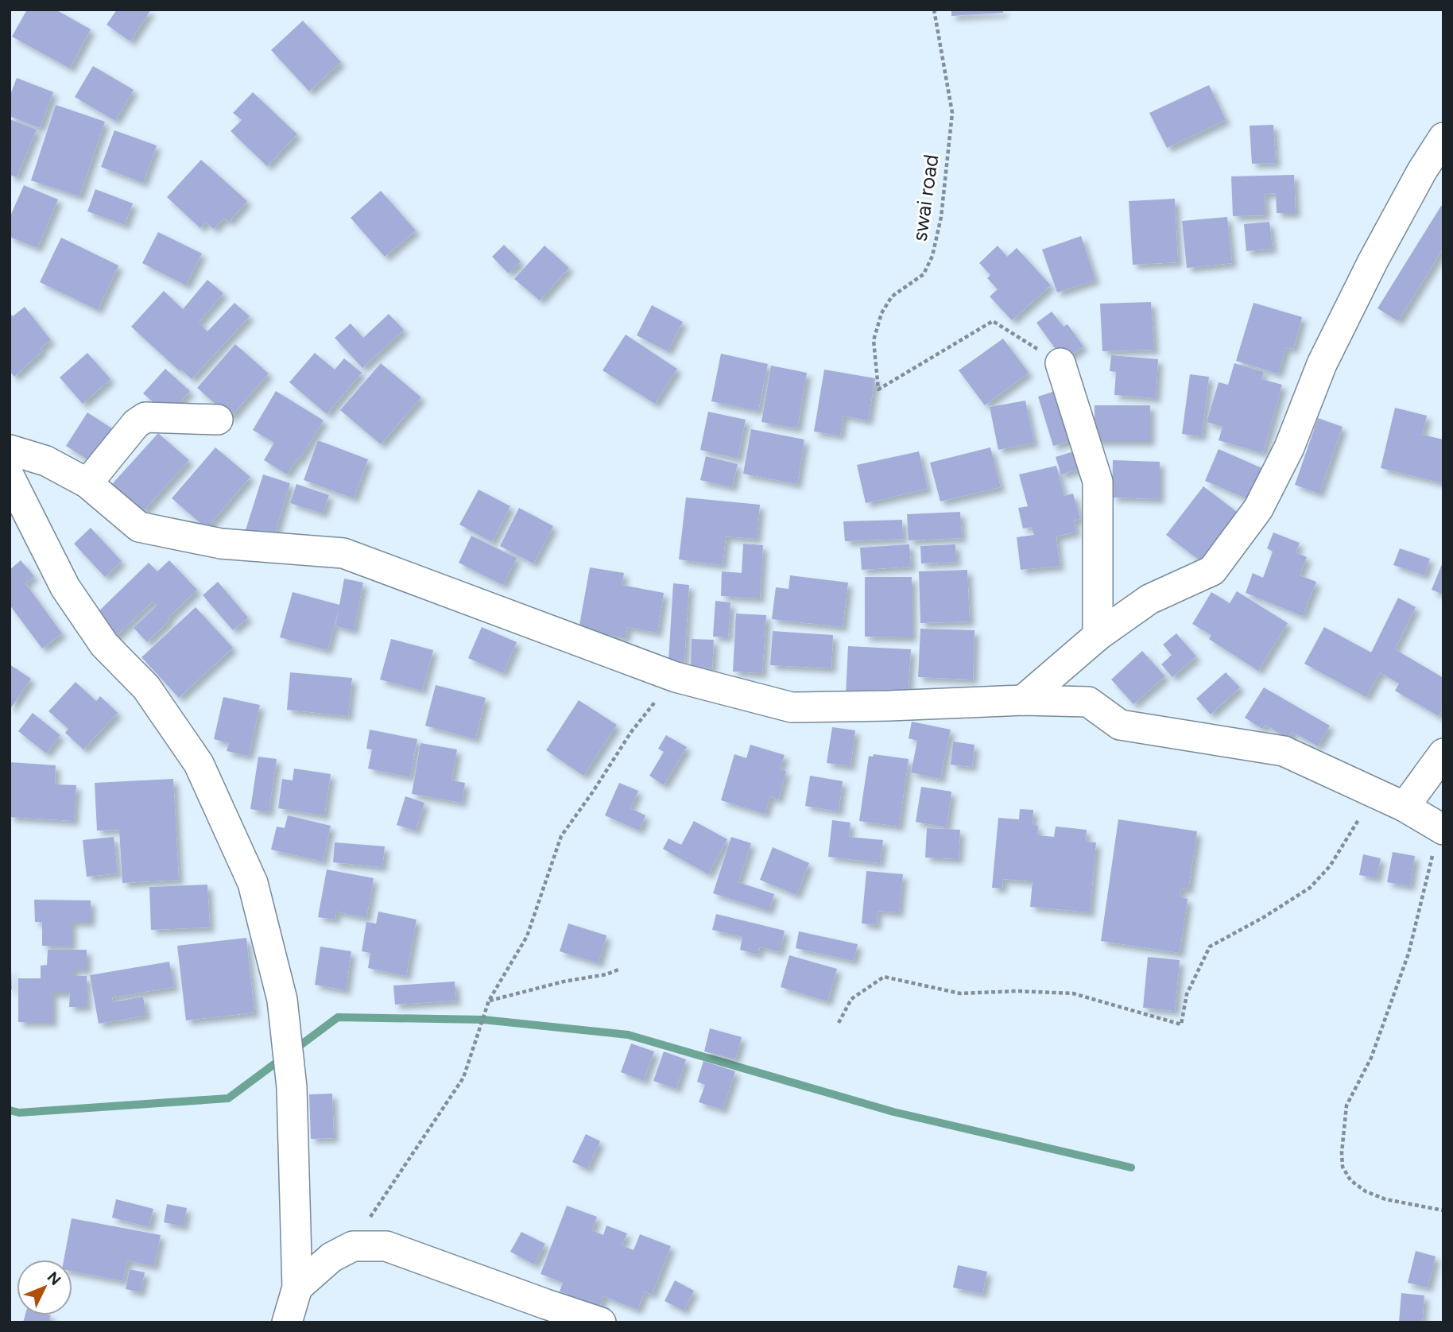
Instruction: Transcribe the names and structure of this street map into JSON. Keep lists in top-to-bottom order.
{
  "streets": {
    "path": ["swai road"]
  },
  "north": "top right"
}
